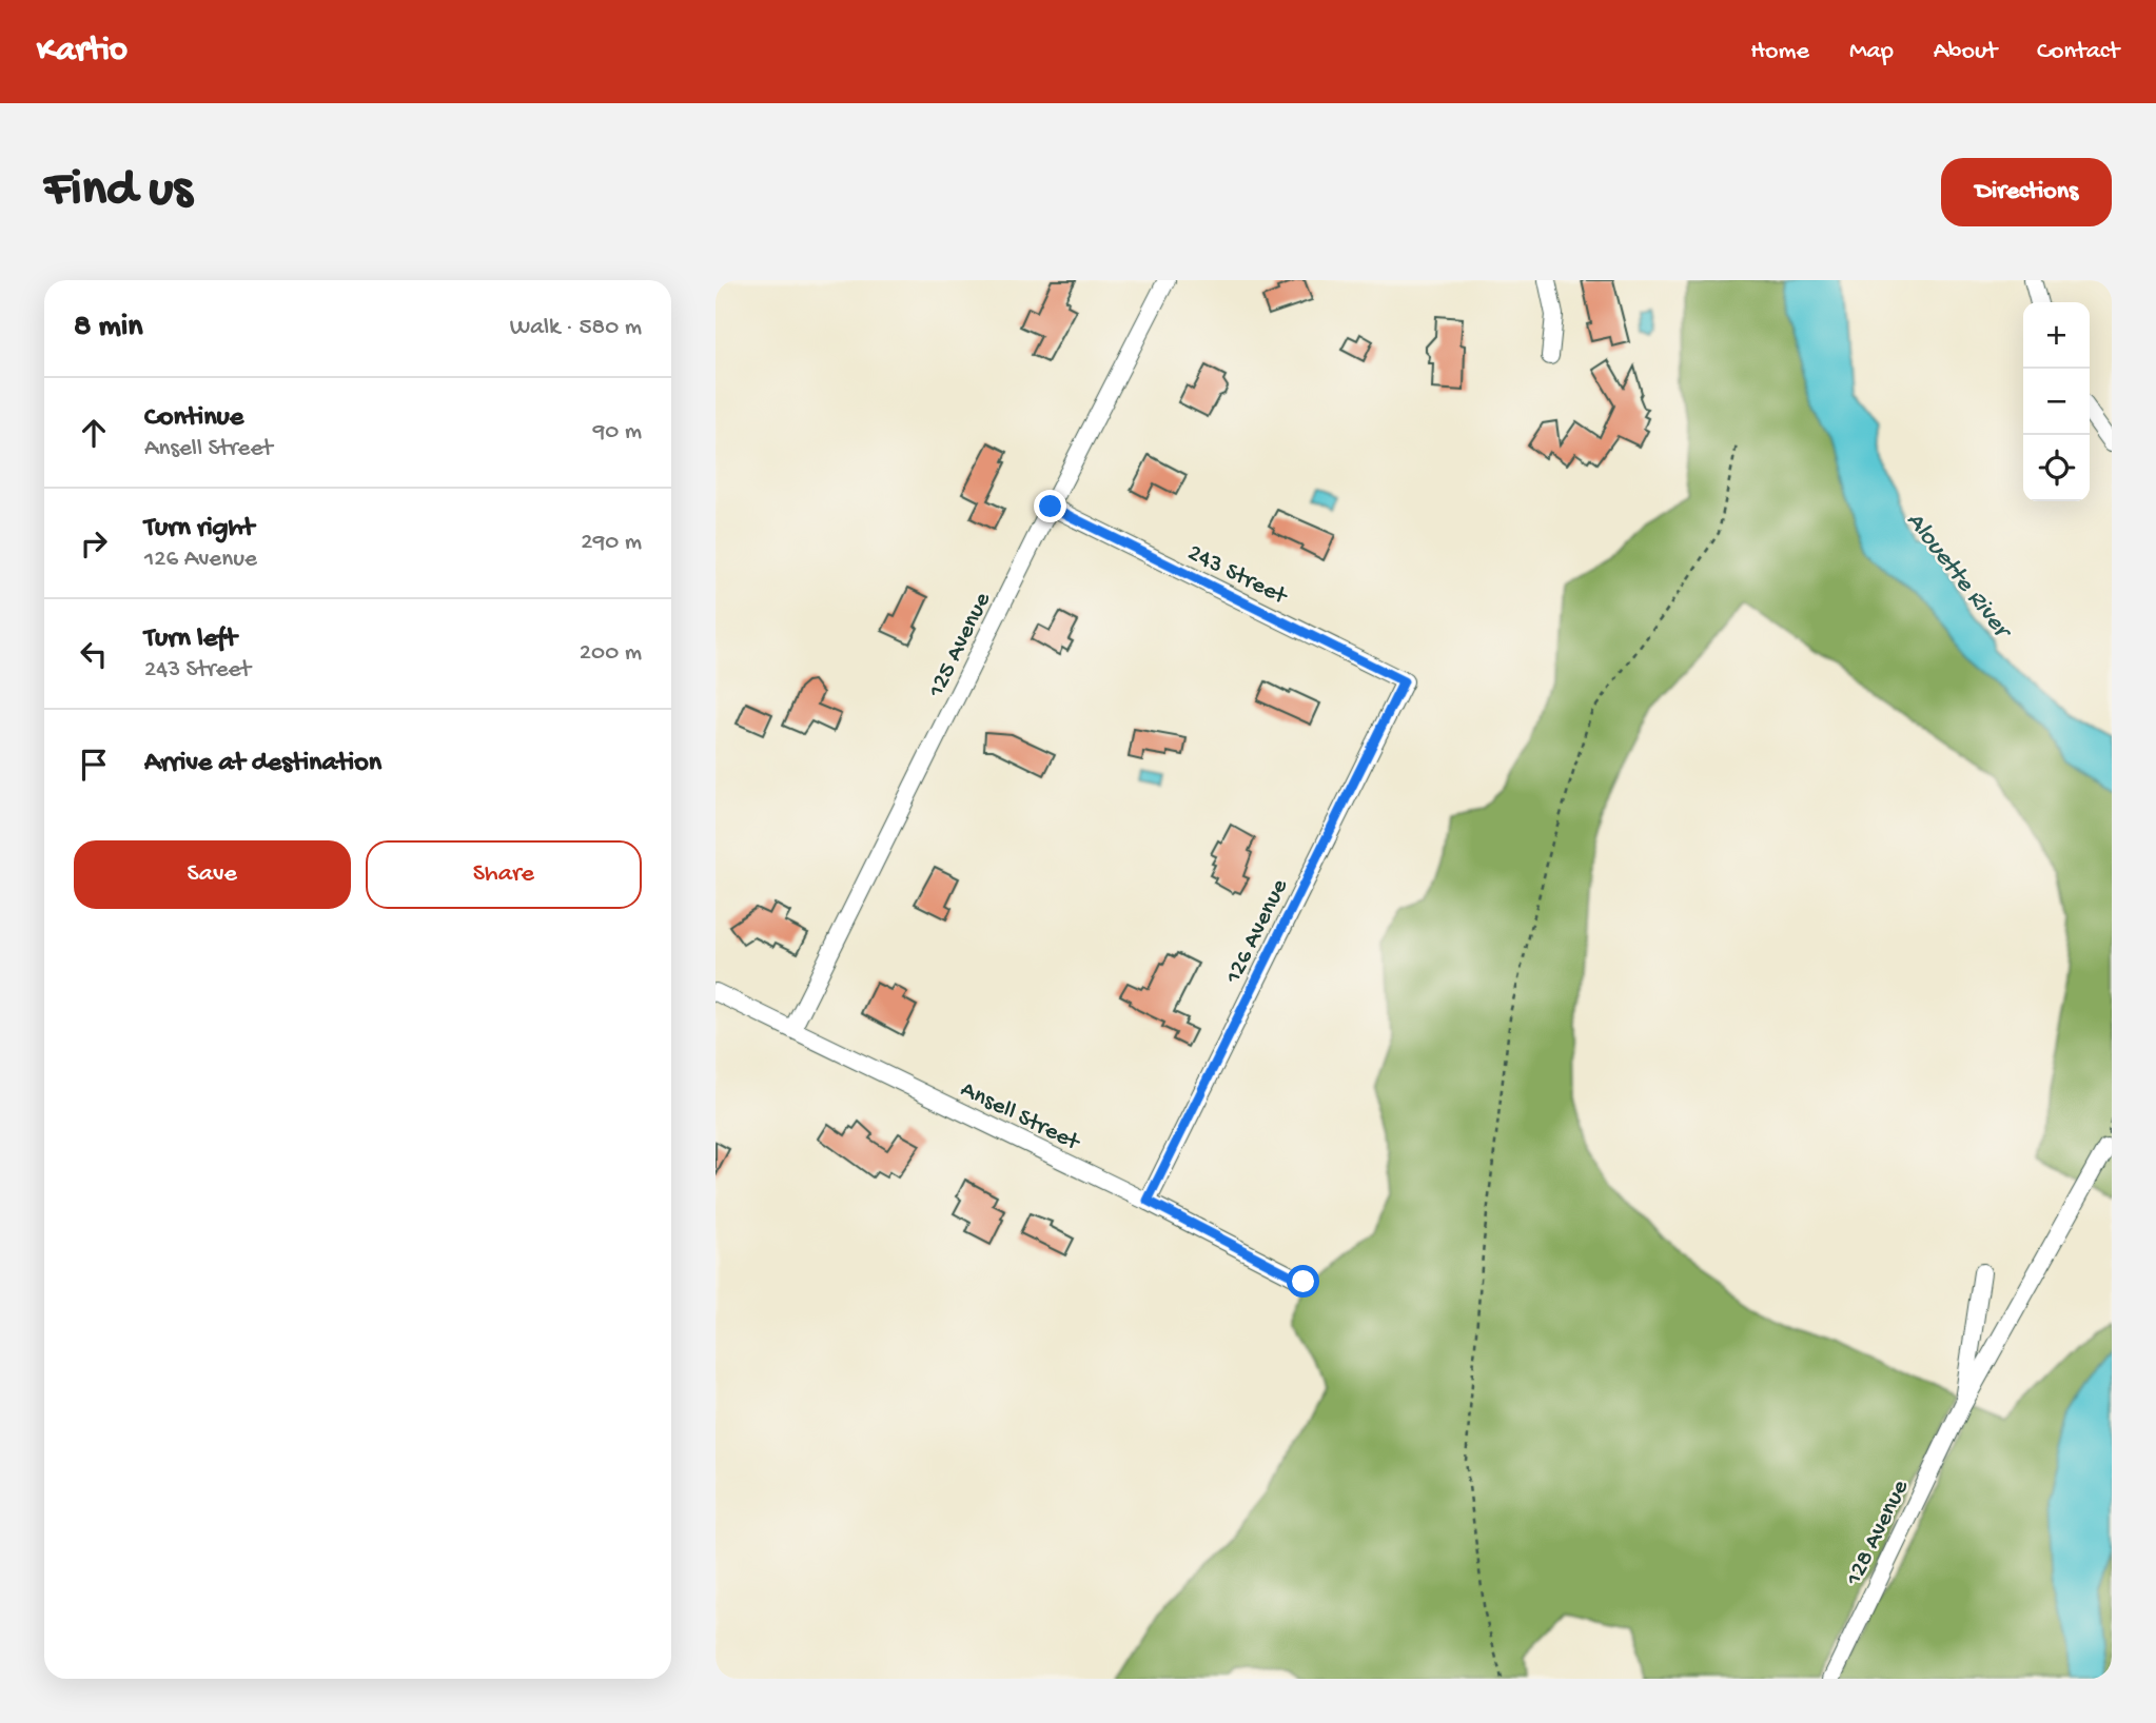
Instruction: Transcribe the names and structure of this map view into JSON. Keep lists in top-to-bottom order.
{
  "streets": {
    "street": [
      "243 Street",
      "125 Avenue",
      "126 Avenue",
      "Ansell Street",
      "128 Avenue"
    ]
  },
  "crossings": [
    ["243 Street", "125 Avenue"],
    ["243 Street", "126 Avenue"],
    ["125 Avenue", "Ansell Street"],
    ["126 Avenue", "Ansell Street"]
  ],
  "water": ["Alouette River"],
  "page": {
    "header": "Kartio",
    "nav": [
      "Home",
      "Map",
      "About",
      "Contact"
    ],
    "buttons": [
      "Directions",
      ["Save", "Share"]
    ],
    "title": "Find us",
    "heading": ["8 min", "Walk · 580 m"],
    "map_buttons": ["+", "−"],
    "list": [
      ["Continue", "Ansell Street", "90 m"],
      ["Turn right", "126 Avenue", "290 m"],
      ["Turn left", "243 Street", "200 m"],
      "Arrive at destination"
    ]
  }
}
